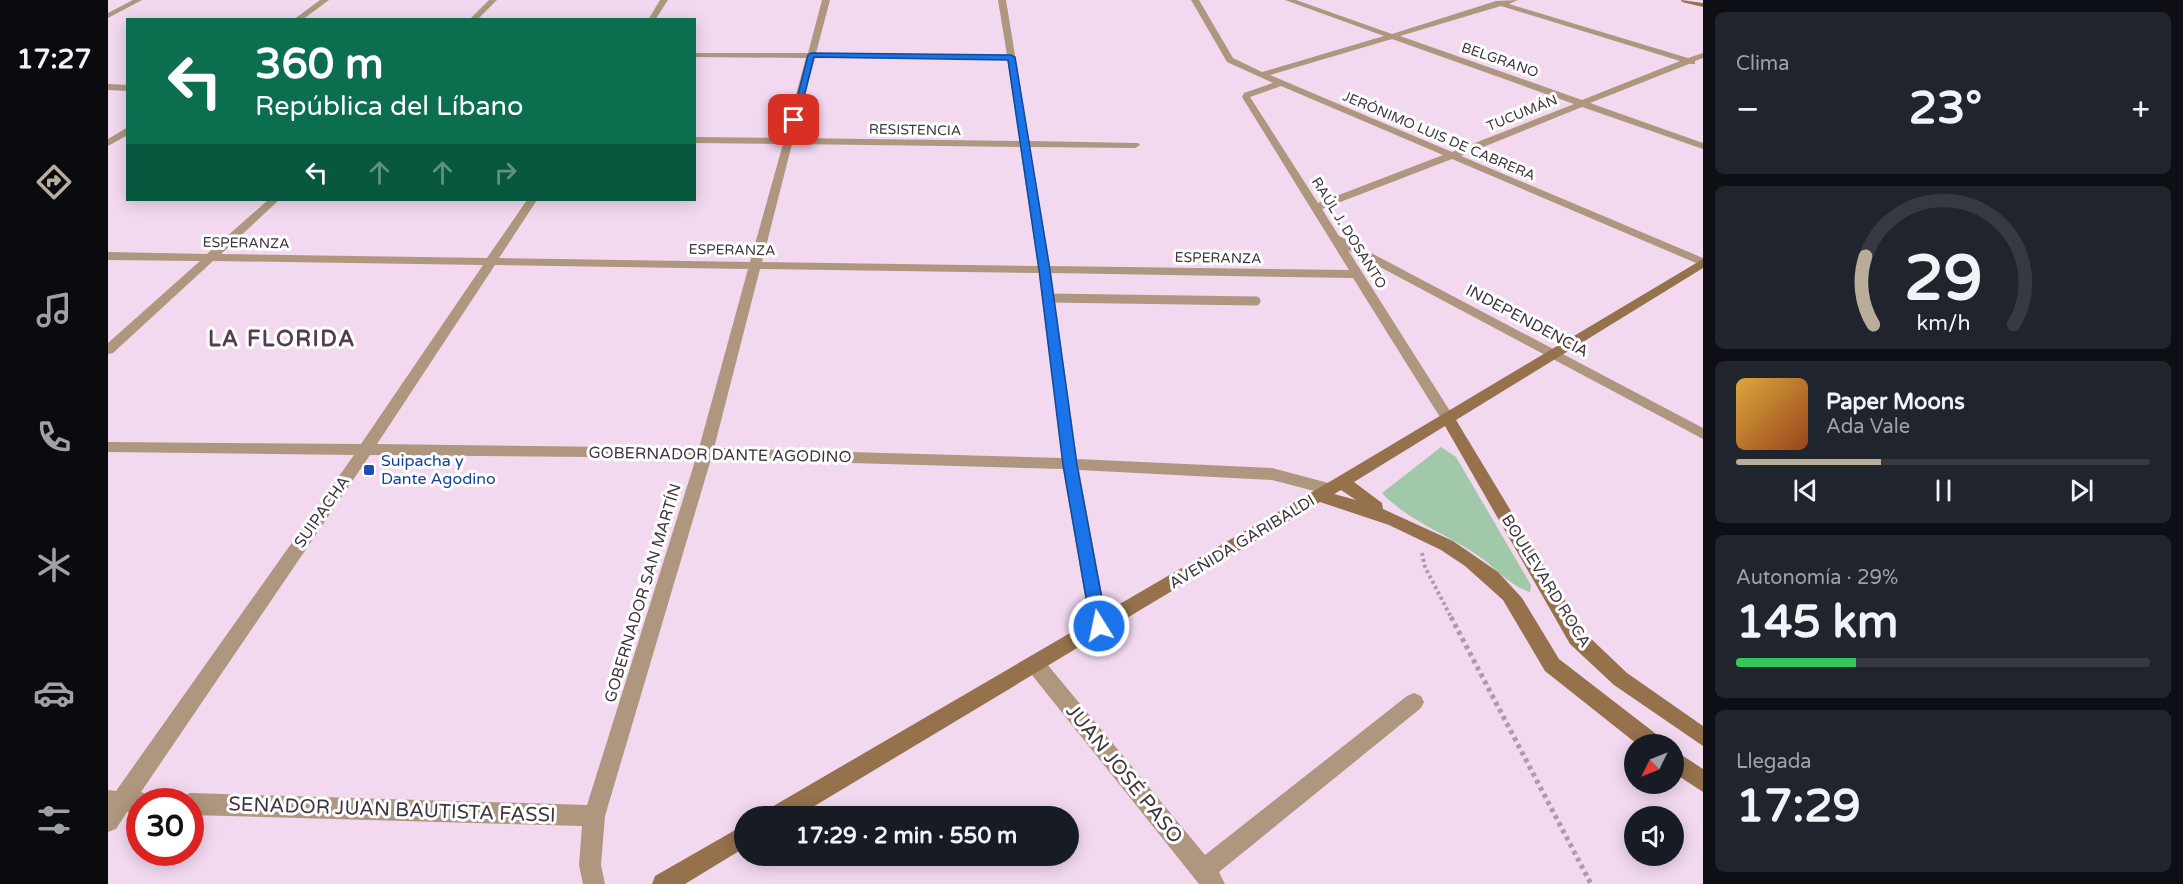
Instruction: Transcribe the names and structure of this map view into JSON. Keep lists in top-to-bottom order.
{
  "streets": {
    "main road": ["AVENIDA GARIBALDI", "BOULEVARD ROCA"],
    "street": [
      "BELGRANO",
      "TUCUMÁN",
      "RESISTENCIA",
      "JERÓNIMO LUIS DE CABRERA",
      "RAÚL J. DOSANTO",
      "ESPERANZA",
      "INDEPENDENCIA",
      "GOBERNADOR DANTE AGODINO",
      "SUIPACHA",
      "GOBERNADOR SAN MARTÍN",
      "JUAN JOSÉ PASO",
      "SENADOR JUAN BAUTISTA FASSI"
    ]
  },
  "crossings": [
    ["BELGRANO", "TUCUMÁN"],
    ["TUCUMÁN", "JERÓNIMO LUIS DE CABRERA"],
    ["TUCUMÁN", "RAÚL J. DOSANTO"],
    ["RESISTENCIA", "GOBERNADOR SAN MARTÍN"],
    ["JERÓNIMO LUIS DE CABRERA", "RAÚL J. DOSANTO"],
    ["JERÓNIMO LUIS DE CABRERA", "AVENIDA GARIBALDI"],
    ["RAÚL J. DOSANTO", "ESPERANZA"],
    ["RAÚL J. DOSANTO", "INDEPENDENCIA"],
    ["RAÚL J. DOSANTO", "AVENIDA GARIBALDI"],
    ["RAÚL J. DOSANTO", "BOULEVARD ROCA"],
    ["ESPERANZA", "SUIPACHA"],
    ["ESPERANZA", "GOBERNADOR SAN MARTÍN"],
    ["INDEPENDENCIA", "AVENIDA GARIBALDI"],
    ["GOBERNADOR DANTE AGODINO", "SUIPACHA"],
    ["GOBERNADOR DANTE AGODINO", "AVENIDA GARIBALDI"],
    ["GOBERNADOR DANTE AGODINO", "GOBERNADOR SAN MARTÍN"],
    ["AVENIDA GARIBALDI", "BOULEVARD ROCA"],
    ["AVENIDA GARIBALDI", "JUAN JOSÉ PASO"],
    ["GOBERNADOR SAN MARTÍN", "SENADOR JUAN BAUTISTA FASSI"]
  ],
  "districts": ["LA FLORIDA"],
  "places": {
    "transit": ["Suipacha y Dante Agodino"]
  },
  "north": "bottom left",
  "page": {
    "tabs": "17:27",
    "tile": [
      "Clima",
      ["Autonomía · 29%", "145 km"],
      ["Llegada", "17:29"]
    ],
    "turn": ["360 m", "República del Líbano"],
    "heat": ["−", "23°", "+"],
    "song": ["Paper Moons", "Ada Vale"],
    "limit": "30",
    "trip": "17:29 · 2 min · 550 m",
    "gauge": ["29", "km/h"]
  }
}
